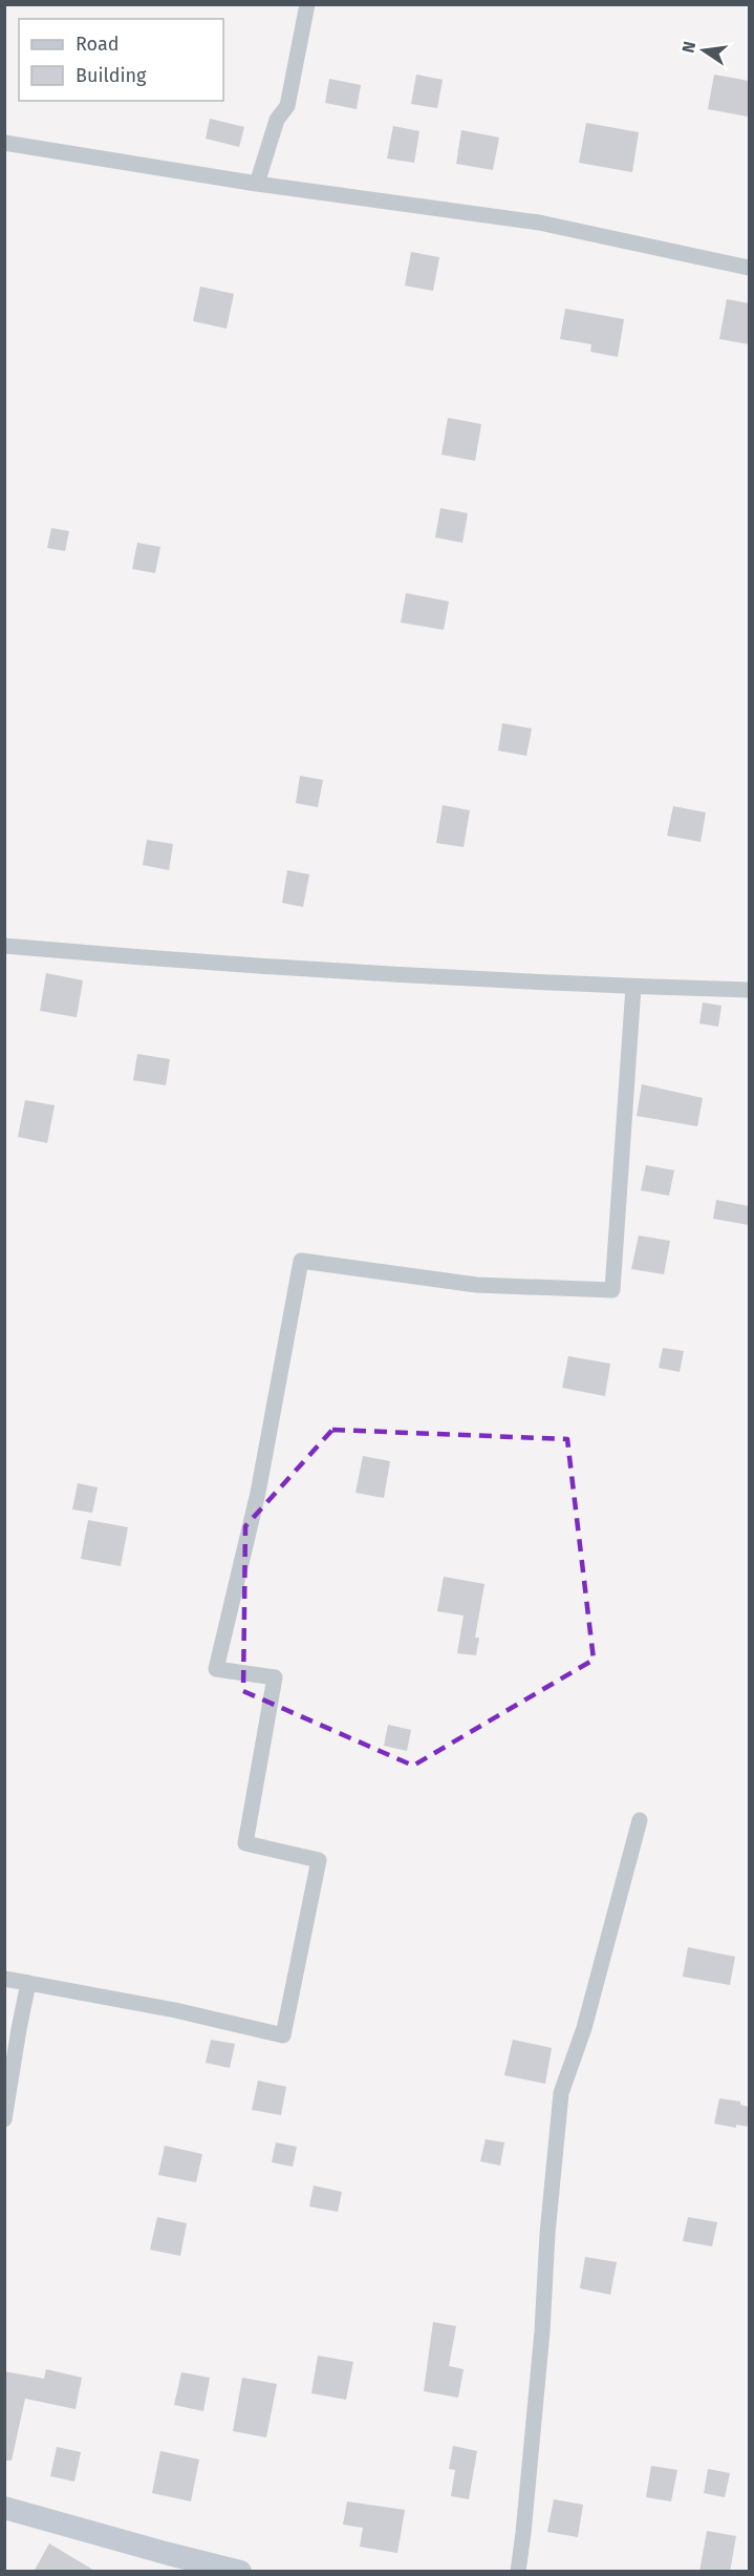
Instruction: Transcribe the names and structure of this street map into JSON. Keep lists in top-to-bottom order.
{
  "legend": ["Road", "Building"],
  "north": "left"
}
